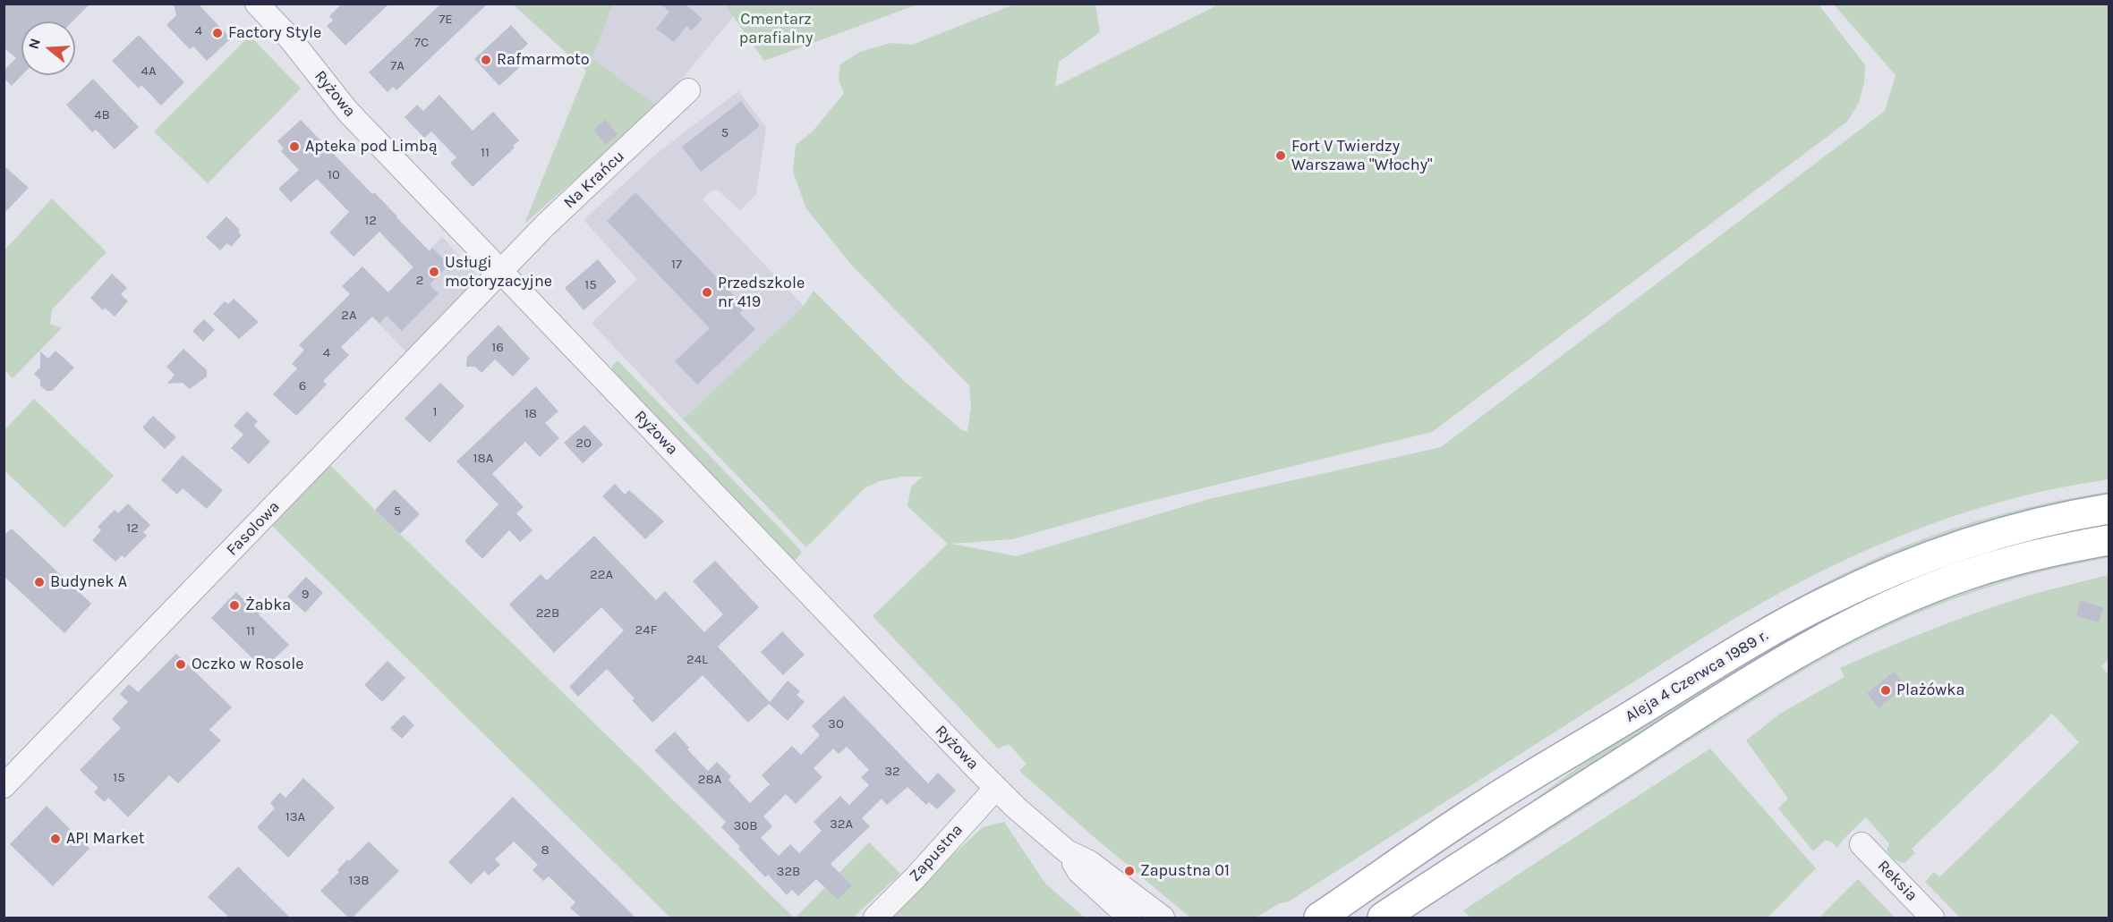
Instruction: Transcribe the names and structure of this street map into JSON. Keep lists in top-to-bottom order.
{
  "streets": {
    "main road": ["Aleja 4 Czerwca 1989 r."],
    "street": [
      "Ryżowa",
      "Na Krańcu",
      "Fasolowa",
      "Zapustna",
      "Reksia"
    ]
  },
  "crossings": [
    ["Ryżowa", "Na Krańcu"],
    ["Ryżowa", "Fasolowa"],
    ["Ryżowa", "Zapustna"],
    ["Na Krańcu", "Fasolowa"]
  ],
  "parks": ["Cmentarz parafialny"],
  "places": [
    "Factory Style",
    "Rafmarmoto",
    "Apteka pod Limbą",
    "Fort V Twierdzy Warszawa \"Włochy\"",
    "Usługi motoryzacyjne",
    "Przedszkole nr 419",
    "Budynek A",
    "Żabka",
    "Oczko w Rosole",
    "Plażówka",
    "API Market",
    "Zapustna 01"
  ],
  "house_numbers": [
    "7E",
    "4",
    "7C",
    "7A",
    "4A",
    "4B",
    "5",
    "11",
    "10",
    "12",
    "17",
    "2",
    "15",
    "2A",
    "16",
    "4",
    "6",
    "1",
    "18",
    "20",
    "18A",
    "5",
    "12",
    "22A",
    "9",
    "22B",
    "24F",
    "11",
    "24L",
    "30",
    "32",
    "15",
    "28A",
    "13A",
    "32A",
    "30B",
    "8",
    "32B",
    "13B"
  ],
  "north": "left"
}
